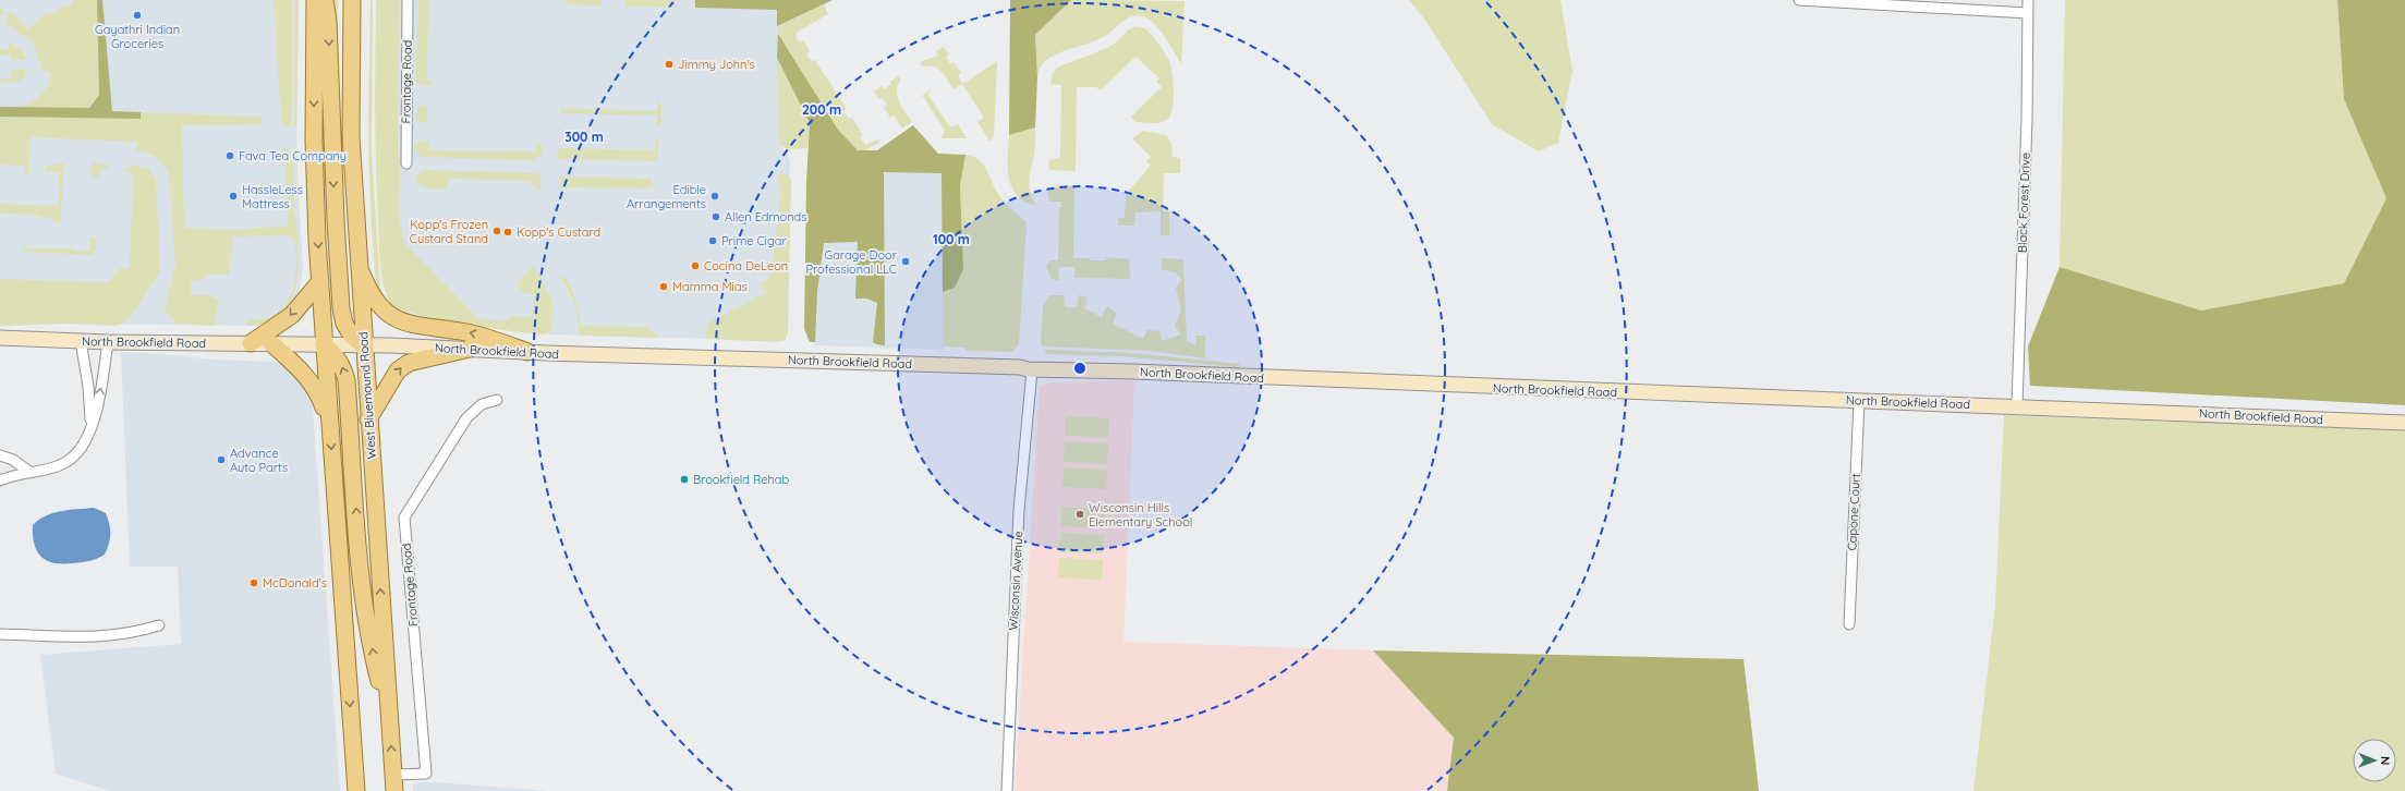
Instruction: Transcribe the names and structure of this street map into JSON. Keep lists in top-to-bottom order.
{
  "streets": {
    "main road": ["West Bluemound Road"],
    "street": [
      "Frontage Road",
      "Black Forest Drive",
      "North Brookfield Road",
      "Capone Court",
      "Wisconsin Avenue"
    ]
  },
  "crossings": [
    ["Frontage Road", "West Bluemound Road"],
    ["Black Forest Drive", "North Brookfield Road"],
    ["North Brookfield Road", "West Bluemound Road"],
    ["North Brookfield Road", "Capone Court"],
    ["North Brookfield Road", "Wisconsin Avenue"]
  ],
  "places": [
    "Gayathri Indian Groceries",
    "Jimmy John's",
    "Fava Tea Company",
    "HassleLess Mattress",
    "Edible Arrangements",
    "Allen Edmonds",
    "Kopp's Frozen Custard Stand",
    "Kopp's Custard",
    "Prime Cigar",
    "Garage Door Professional LLC",
    "Cocina DeLeon",
    "Mamma Mias",
    "Advance Auto Parts",
    "Brookfield Rehab",
    "Wisconsin Hills Elementary School",
    "McDonald's"
  ],
  "north": "right",
  "rings": ["200 m", "300 m", "100 m"]
}
